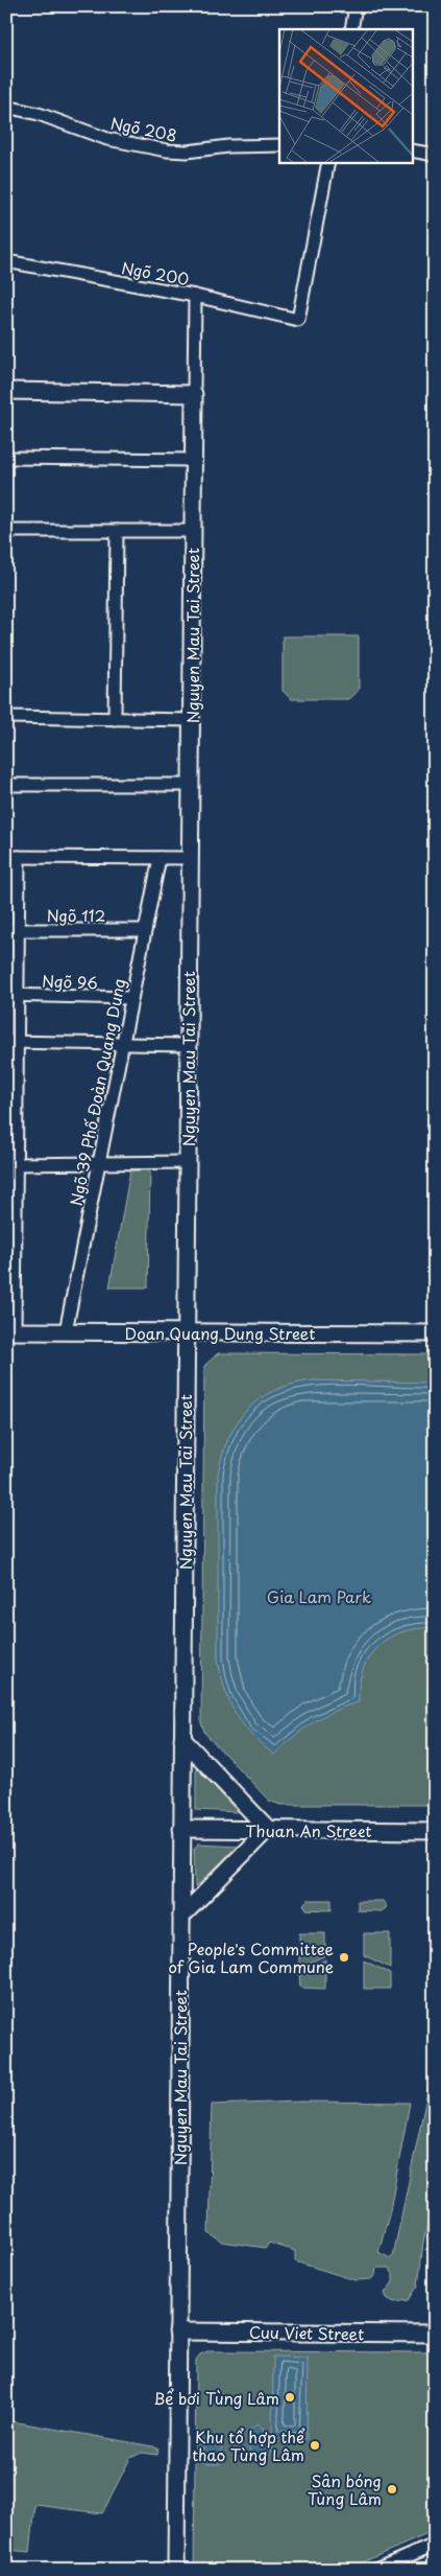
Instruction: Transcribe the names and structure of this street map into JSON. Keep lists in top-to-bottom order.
{
  "streets": {
    "street": [
      "Ngõ 208",
      "Ngõ 200",
      "Nguyen Mau Tai Street",
      "Ngõ 112",
      "Ngõ 96",
      "Ngõ 39 Phố Đoàn Quang Dung",
      "Doan Quang Dung Street",
      "Thuan An Street",
      "Cuu Viet Street"
    ]
  },
  "crossings": [
    ["Nguyen Mau Tai Street", "Doan Quang Dung Street"],
    ["Nguyen Mau Tai Street", "Thuan An Street"],
    ["Nguyen Mau Tai Street", "Cuu Viet Street"],
    ["Ngõ 112", "Ngõ 39 Phố Đoàn Quang Dung"],
    ["Ngõ 96", "Ngõ 39 Phố Đoàn Quang Dung"],
    ["Ngõ 39 Phố Đoàn Quang Dung", "Doan Quang Dung Street"]
  ],
  "parks": ["Gia Lam Park"],
  "places": [
    "People's Committee of Gia Lam Commune",
    "Bể bơi Tùng Lâm",
    "Khu tổ hợp thể thao Tùng Lâm",
    "Sân bóng Tùng Lâm"
  ]
}
